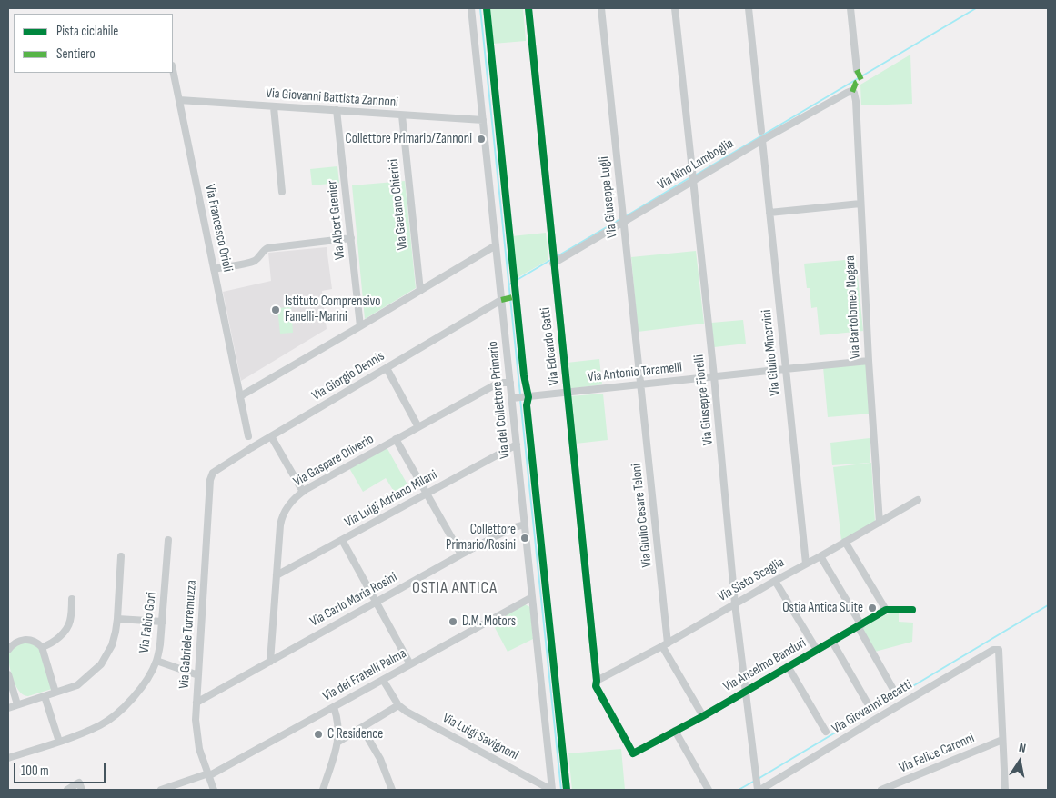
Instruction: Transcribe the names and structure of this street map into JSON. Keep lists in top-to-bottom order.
{
  "streets": {
    "street": [
      "Via Giovanni Battista Zannoni",
      "Via Nino Lamboglia",
      "Via Giuseppe Lugli",
      "Via Gaetano Chierici",
      "Via Albert Grenier",
      "Via Francesco Orioli",
      "Via Bartolomeo Nogara",
      "Via Edoardo Gatti",
      "Via Giulio Minervini",
      "Via Antonio Taramelli",
      "Via Giorgio Dennis",
      "Via del Collettore Primario",
      "Via Giuseppe Fiorelli",
      "Via Gaspare Oliverio",
      "Via Luigi Adriano Milani",
      "Via Giulio Cesare Teloni",
      "Via Sisto Scaglia",
      "Via Carlo Maria Rosini",
      "Via Fabio Gori",
      "Via Gabriele Torremuzza",
      "Via Anselmo Banduri",
      "Via dei Fratelli Palma",
      "Via Giovanni Becatti",
      "Via Luigi Savignoni",
      "Via Felice Caronni"
    ]
  },
  "crossings": [
    ["Via Giovanni Battista Zannoni", "Via Gaetano Chierici"],
    ["Via Giovanni Battista Zannoni", "Via Albert Grenier"],
    ["Via Giovanni Battista Zannoni", "Via Francesco Orioli"],
    ["Via Giovanni Battista Zannoni", "Via del Collettore Primario"],
    ["Via Nino Lamboglia", "Via Giuseppe Lugli"],
    ["Via Nino Lamboglia", "Via Bartolomeo Nogara"],
    ["Via Nino Lamboglia", "Via Edoardo Gatti"],
    ["Via Nino Lamboglia", "Via Giulio Minervini"],
    ["Via Nino Lamboglia", "Via Giuseppe Fiorelli"],
    ["Via Giuseppe Lugli", "Via Antonio Taramelli"],
    ["Via Giuseppe Lugli", "Via Giulio Cesare Teloni"],
    ["Via Bartolomeo Nogara", "Via Antonio Taramelli"],
    ["Via Bartolomeo Nogara", "Via Sisto Scaglia"],
    ["Via Edoardo Gatti", "Via Antonio Taramelli"],
    ["Via Edoardo Gatti", "Via Sisto Scaglia"],
    ["Via Edoardo Gatti", "Via Anselmo Banduri"],
    ["Via Giulio Minervini", "Via Antonio Taramelli"],
    ["Via Giulio Minervini", "Via Sisto Scaglia"],
    ["Via Antonio Taramelli", "Via del Collettore Primario"],
    ["Via Antonio Taramelli", "Via Giuseppe Fiorelli"],
    ["Via Antonio Taramelli", "Via Giulio Cesare Teloni"],
    ["Via Giorgio Dennis", "Via del Collettore Primario"],
    ["Via Giorgio Dennis", "Via Gabriele Torremuzza"],
    ["Via del Collettore Primario", "Via Gaspare Oliverio"],
    ["Via del Collettore Primario", "Via Luigi Adriano Milani"],
    ["Via del Collettore Primario", "Via Carlo Maria Rosini"],
    ["Via del Collettore Primario", "Via dei Fratelli Palma"],
    ["Via del Collettore Primario", "Via Luigi Savignoni"],
    ["Via Giuseppe Fiorelli", "Via Sisto Scaglia"],
    ["Via Giuseppe Fiorelli", "Via Anselmo Banduri"],
    ["Via Giuseppe Fiorelli", "Via Giovanni Becatti"],
    ["Via Gaspare Oliverio", "Via Luigi Adriano Milani"],
    ["Via Gaspare Oliverio", "Via Carlo Maria Rosini"],
    ["Via Giulio Cesare Teloni", "Via Sisto Scaglia"],
    ["Via Carlo Maria Rosini", "Via Gabriele Torremuzza"],
    ["Via Gabriele Torremuzza", "Via dei Fratelli Palma"],
    ["Via Giovanni Becatti", "Via Felice Caronni"]
  ],
  "districts": ["OSTIA ANTICA"],
  "places": [
    "Collettore Primario/Zannoni",
    "Istituto Comprensivo Fanelli-Marini",
    "Collettore Primario/Rosini",
    "Ostia Antica Suite",
    "D.M. Motors",
    "C Residence"
  ],
  "legend": ["Pista ciclabile", "Sentiero"],
  "scale_bar": "100 m",
  "north": "top"
}
